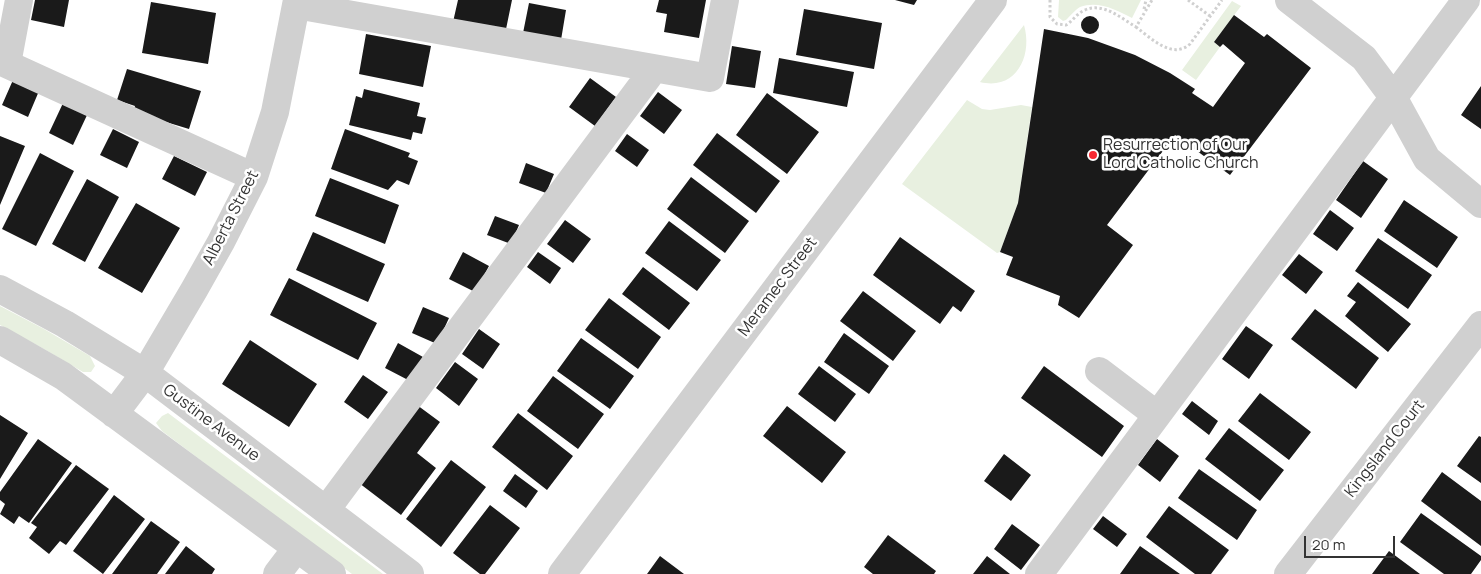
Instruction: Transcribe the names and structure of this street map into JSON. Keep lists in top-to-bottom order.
{
  "streets": {
    "street": [
      "Alberta Street",
      "Meramec Street",
      "Gustine Avenue",
      "Kingsland Court"
    ]
  },
  "crossings": [
    ["Alberta Street", "Gustine Avenue"]
  ],
  "places": ["Resurrection of Our Lord Catholic Church"],
  "scale_bar": "20 m"
}
